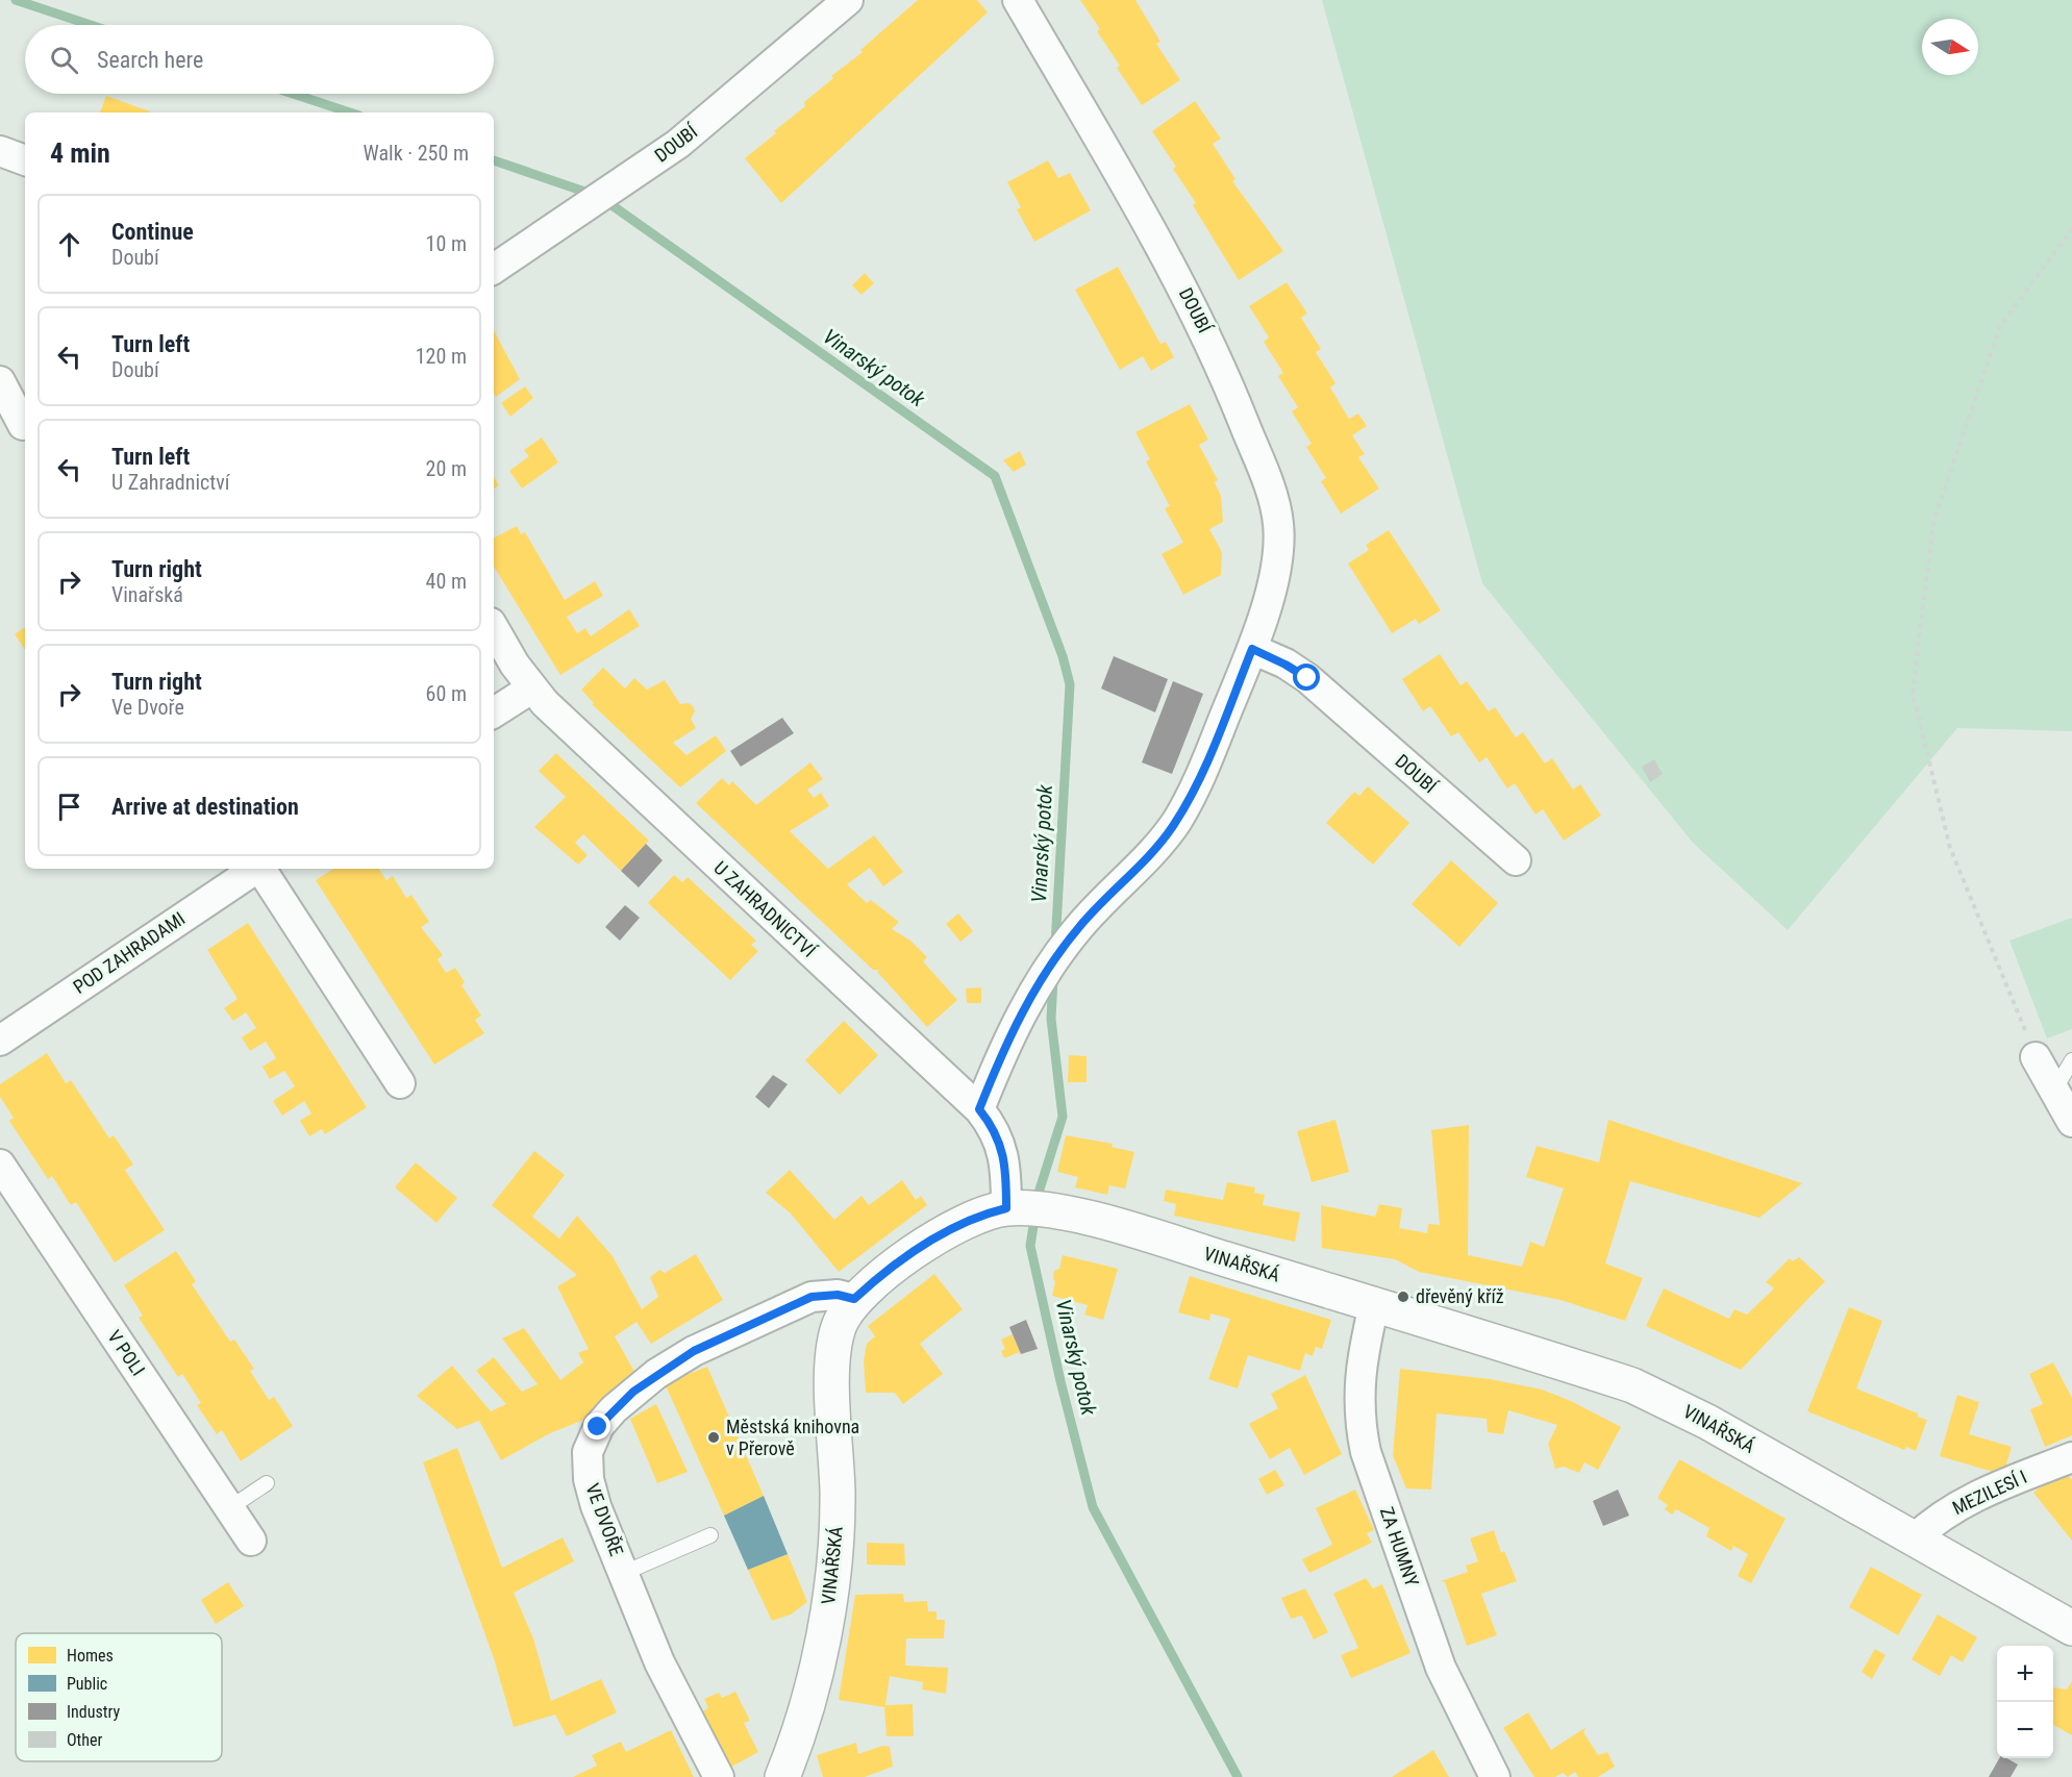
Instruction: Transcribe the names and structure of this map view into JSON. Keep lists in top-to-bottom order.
{
  "streets": {
    "street": [
      "DOUBÍ",
      "U ZAHRADNICTVÍ",
      "POD ZAHRADAMI",
      "VINAŘSKÁ",
      "V POLI",
      "MEZILESÍ I",
      "VE DVOŘE",
      "ZA HUMNY"
    ]
  },
  "crossings": [
    ["DOUBÍ", "U ZAHRADNICTVÍ"],
    ["U ZAHRADNICTVÍ", "VINAŘSKÁ"],
    ["VINAŘSKÁ", "MEZILESÍ I"],
    ["VINAŘSKÁ", "VE DVOŘE"],
    ["VINAŘSKÁ", "ZA HUMNY"]
  ],
  "water": ["Vinarský potok"],
  "places": ["dřevěný kříž", "Městská knihovna v Přerově"],
  "legend": [
    "Homes",
    "Public",
    "Industry",
    "Other"
  ],
  "north": "right",
  "page": {
    "search": "Search here",
    "heading": ["4 min", "Walk · 250 m"],
    "list": [
      ["Continue", "Doubí", "10 m"],
      ["Turn left", "Doubí", "120 m"],
      ["Turn left", "U Zahradnictví", "20 m"],
      ["Turn right", "Vinařská", "40 m"],
      ["Turn right", "Ve Dvoře", "60 m"],
      "Arrive at destination"
    ],
    "map_buttons": ["+", "−"]
  }
}
